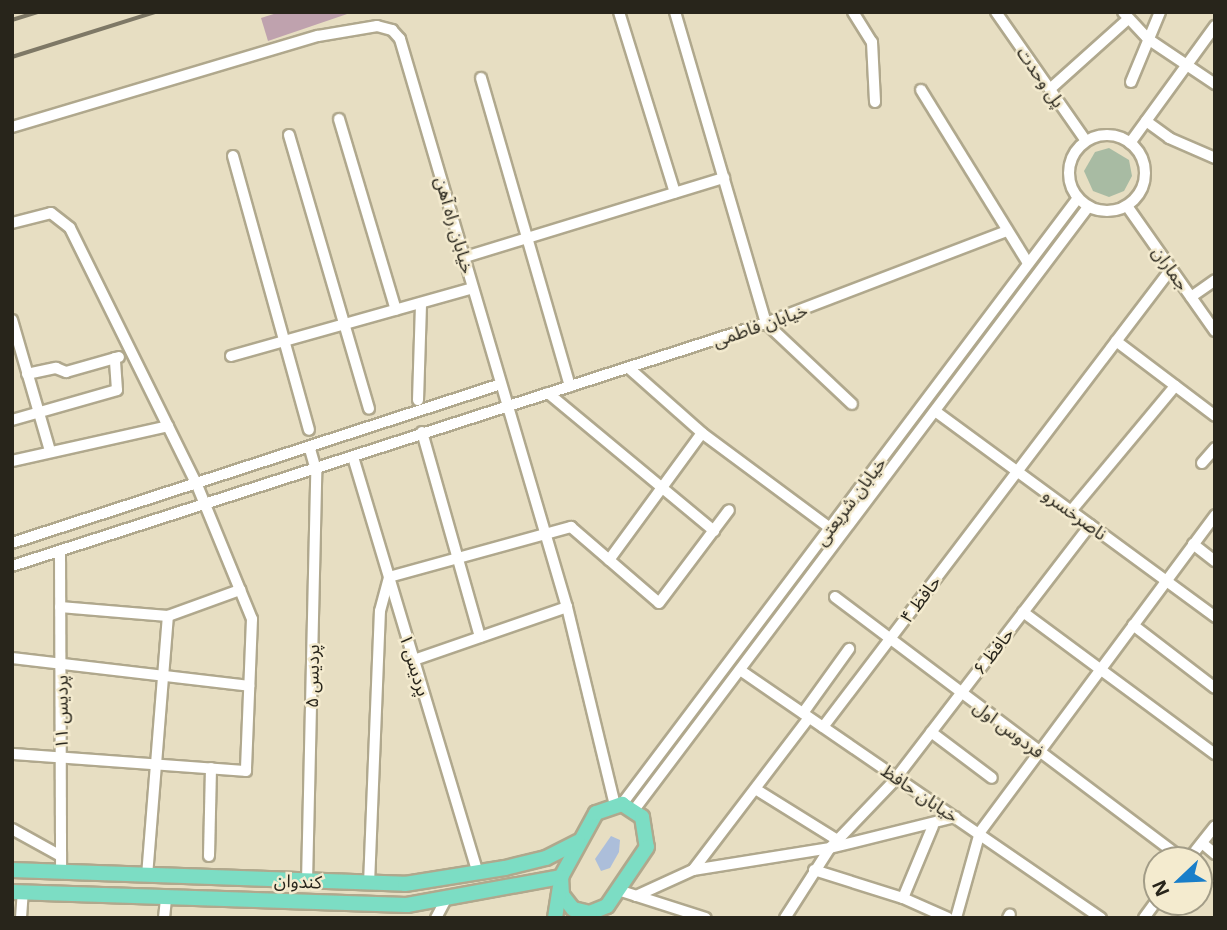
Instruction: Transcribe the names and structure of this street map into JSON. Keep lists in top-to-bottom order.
{
  "streets": {
    "main road": ["کندوان"],
    "street": [
      "پل وحدت",
      "خیابان راه آهن",
      "جماران",
      "خیابان فاطمی",
      "خیابان شریعتی",
      "ناصرخسرو",
      "حافظ ۴",
      "حافظ ۶",
      "پردیس ۱",
      "پردیس ۵",
      "پردیس ۱۱",
      "فردوس اول",
      "خیابان حافظ"
    ]
  },
  "crossings": [
    ["پل وحدت", "جماران"],
    ["پل وحدت", "خیابان شریعتی"],
    ["خیابان راه آهن", "خیابان فاطمی"],
    ["خیابان راه آهن", "خیابان شریعتی"],
    ["جماران", "خیابان شریعتی"],
    ["جماران", "حافظ ۴"],
    ["خیابان فاطمی", "پردیس ۱"],
    ["خیابان فاطمی", "پردیس ۵"],
    ["خیابان فاطمی", "پردیس ۱۱"],
    ["خیابان شریعتی", "ناصرخسرو"],
    ["خیابان شریعتی", "خیابان حافظ"],
    ["ناصرخسرو", "حافظ ۴"],
    ["ناصرخسرو", "حافظ ۶"],
    ["حافظ ۴", "فردوس اول"],
    ["حافظ ۴", "خیابان حافظ"],
    ["حافظ ۶", "فردوس اول"],
    ["حافظ ۶", "خیابان حافظ"],
    ["پردیس ۱", "کندوان"],
    ["پردیس ۵", "کندوان"],
    ["پردیس ۱۱", "کندوان"]
  ],
  "north": "bottom left"
}
